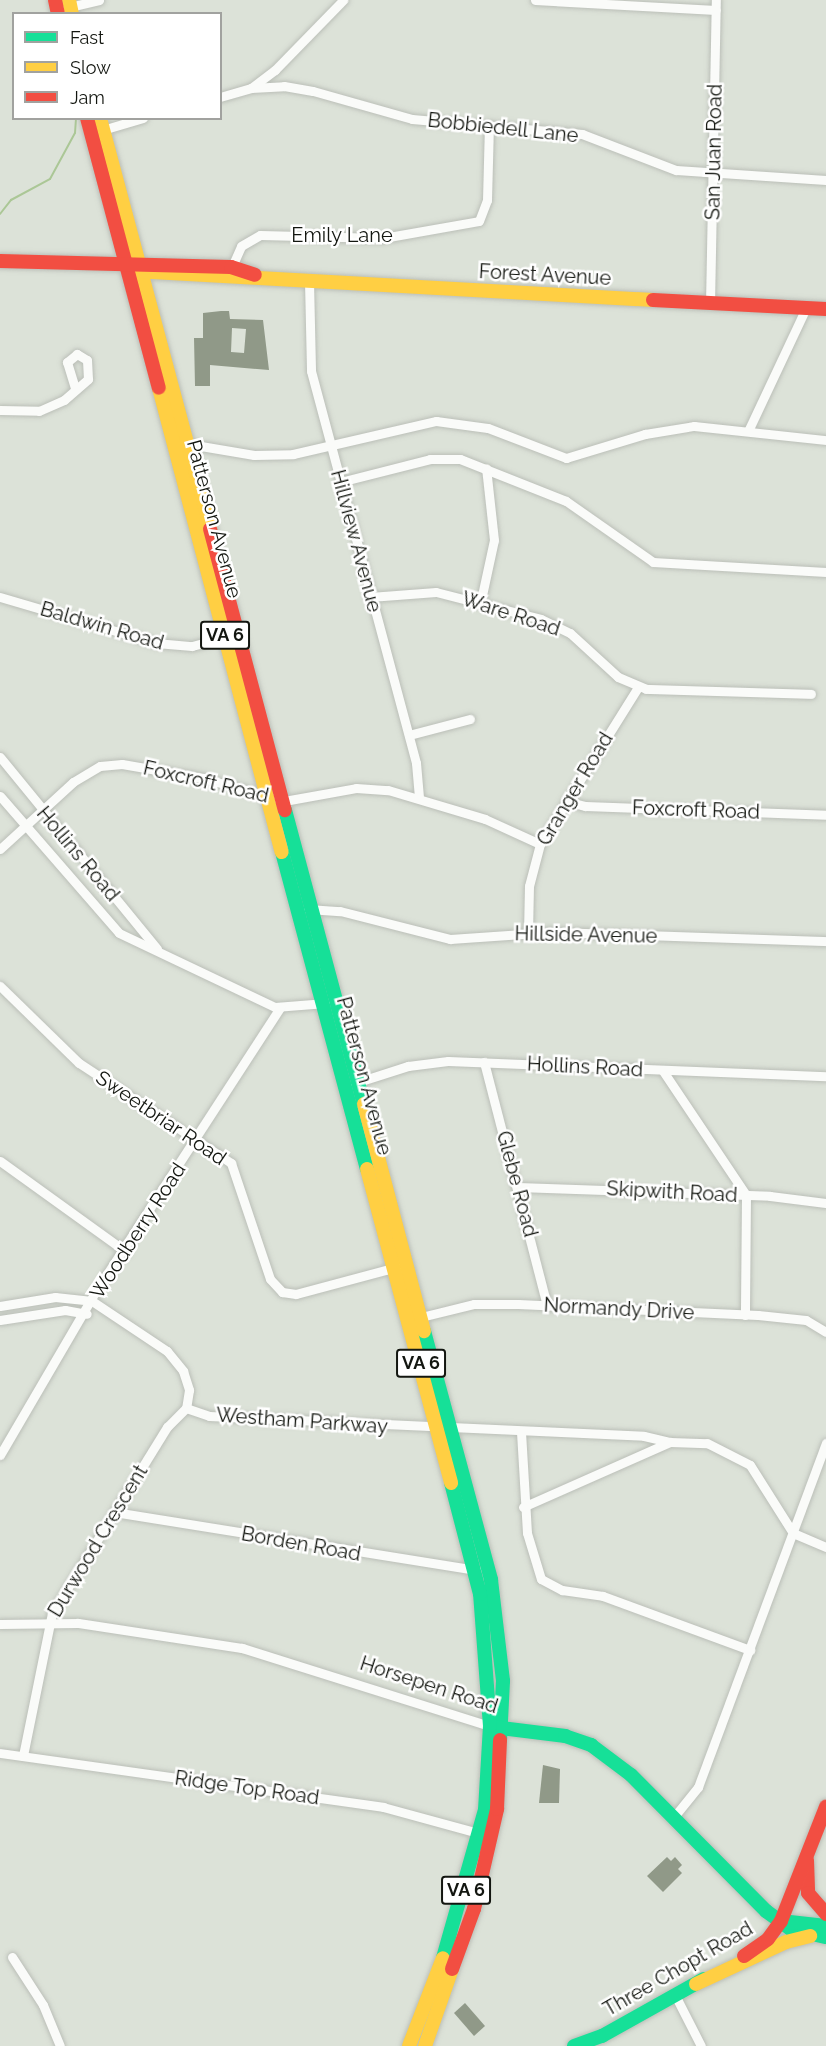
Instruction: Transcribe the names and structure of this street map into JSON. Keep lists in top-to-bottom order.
{
  "streets": {
    "main road": [
      "Forest Avenue",
      "Patterson Avenue",
      "VA 6",
      "Horsepen Road",
      "Three Chopt Road"
    ],
    "street": [
      "Bobbiedell Lane",
      "San Juan Road",
      "Emily Lane",
      "Hillview Avenue",
      "Ware Road",
      "Baldwin Road",
      "Foxcroft Road",
      "Granger Road",
      "Hollins Road",
      "Hillside Avenue",
      "Sweetbriar Road",
      "Glebe Road",
      "Skipwith Road",
      "Woodberry Road",
      "Normandy Drive",
      "Westham Parkway",
      "Durwood Crescent",
      "Borden Road",
      "Ridge Top Road"
    ]
  },
  "crossings": [
    ["Bobbiedell Lane", "San Juan Road"],
    ["Bobbiedell Lane", "Emily Lane"],
    ["San Juan Road", "Forest Avenue"],
    ["Emily Lane", "Forest Avenue"],
    ["Forest Avenue", "Patterson Avenue"],
    ["Forest Avenue", "Hillview Avenue"],
    ["Patterson Avenue", "Baldwin Road"],
    ["Patterson Avenue", "Foxcroft Road"],
    ["Patterson Avenue", "Hollins Road"],
    ["Patterson Avenue", "Hillside Avenue"],
    ["Patterson Avenue", "Sweetbriar Road"],
    ["Patterson Avenue", "Normandy Drive"],
    ["Patterson Avenue", "Westham Parkway"],
    ["Patterson Avenue", "Borden Road"],
    ["Patterson Avenue", "Horsepen Road"],
    ["Patterson Avenue", "Ridge Top Road"],
    ["Hillview Avenue", "Ware Road"],
    ["Hillview Avenue", "Foxcroft Road"],
    ["Ware Road", "Granger Road"],
    ["Foxcroft Road", "Granger Road"],
    ["Foxcroft Road", "Hollins Road"],
    ["Granger Road", "Hillside Avenue"],
    ["Hollins Road", "Glebe Road"],
    ["Hollins Road", "Woodberry Road"],
    ["Sweetbriar Road", "Woodberry Road"],
    ["Glebe Road", "Skipwith Road"],
    ["Glebe Road", "Normandy Drive"],
    ["Woodberry Road", "Westham Parkway"],
    ["Westham Parkway", "Durwood Crescent"],
    ["Durwood Crescent", "Borden Road"],
    ["Durwood Crescent", "Horsepen Road"],
    ["Durwood Crescent", "Ridge Top Road"],
    ["Horsepen Road", "Three Chopt Road"]
  ],
  "legend": ["Fast", "Slow", "Jam"]
}
